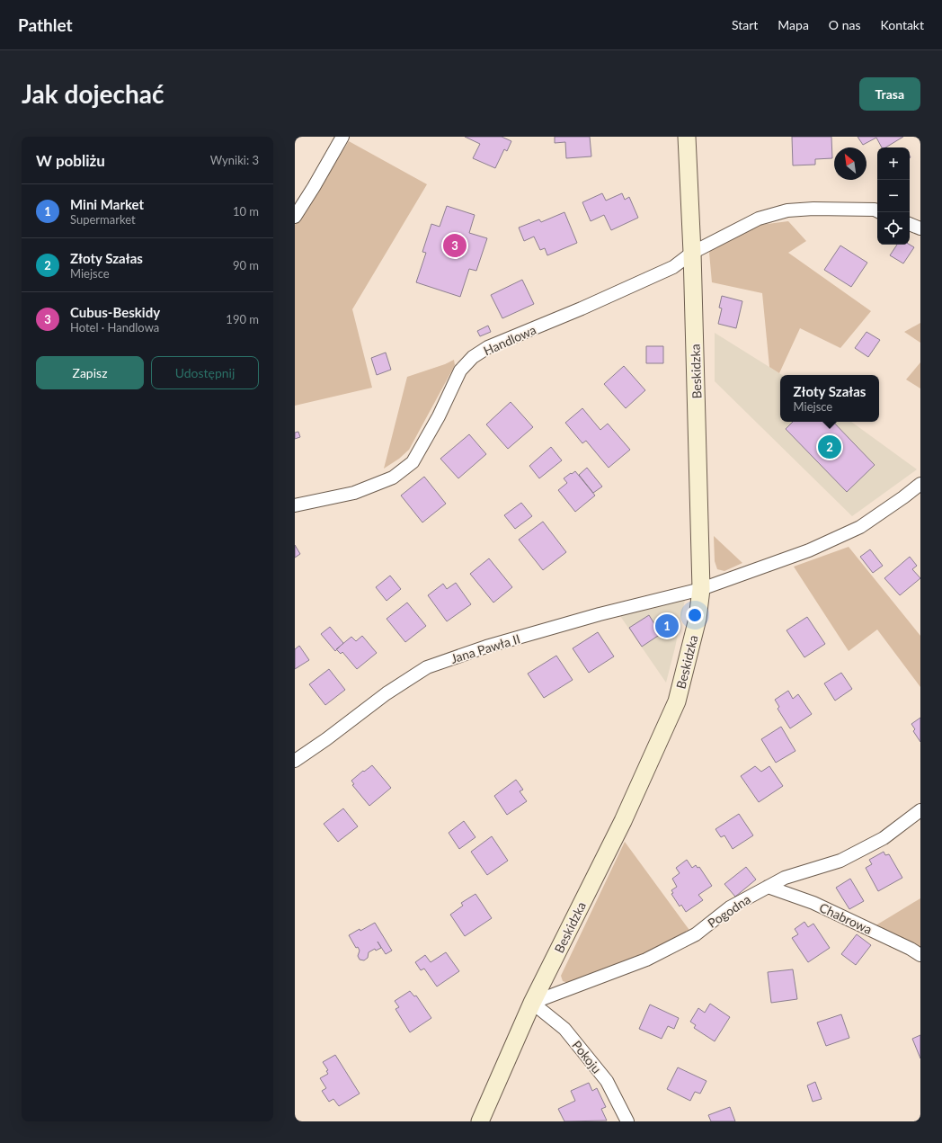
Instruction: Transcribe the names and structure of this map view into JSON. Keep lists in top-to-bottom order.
{
  "streets": {
    "street": [
      "Handlowa",
      "Beskidzka",
      "Jana Pawła II",
      "Pogodna",
      "Chabrowa",
      "Pokoju"
    ]
  },
  "crossings": [
    ["Handlowa", "Beskidzka"],
    ["Beskidzka", "Jana Pawła II"],
    ["Beskidzka", "Pogodna"],
    ["Beskidzka", "Pokoju"],
    ["Pogodna", "Chabrowa"],
    ["Pogodna", "Pokoju"]
  ],
  "north": "top left",
  "page": {
    "header": "Pathlet",
    "nav": [
      "Start",
      "Mapa",
      "O nas",
      "Kontakt"
    ],
    "buttons": [
      "Trasa",
      ["Zapisz", "Udostępnij"]
    ],
    "title": "Jak dojechać",
    "heading": ["W pobliżu", "Wyniki: 3"],
    "map_buttons": ["+", "−"],
    "list": [
      {
        "mark": "1",
        "name": "Mini Market",
        "note": "Supermarket",
        "value": "10 m"
      },
      {
        "mark": "2",
        "name": "Złoty Szałas",
        "note": "Miejsce",
        "value": "90 m"
      },
      {
        "mark": "3",
        "name": "Cubus-Beskidy",
        "note": "Hotel · Handlowa",
        "value": "190 m"
      }
    ],
    "pins": ["3", "2", "1"],
    "popup": ["Złoty Szałas", "Miejsce"]
  }
}
